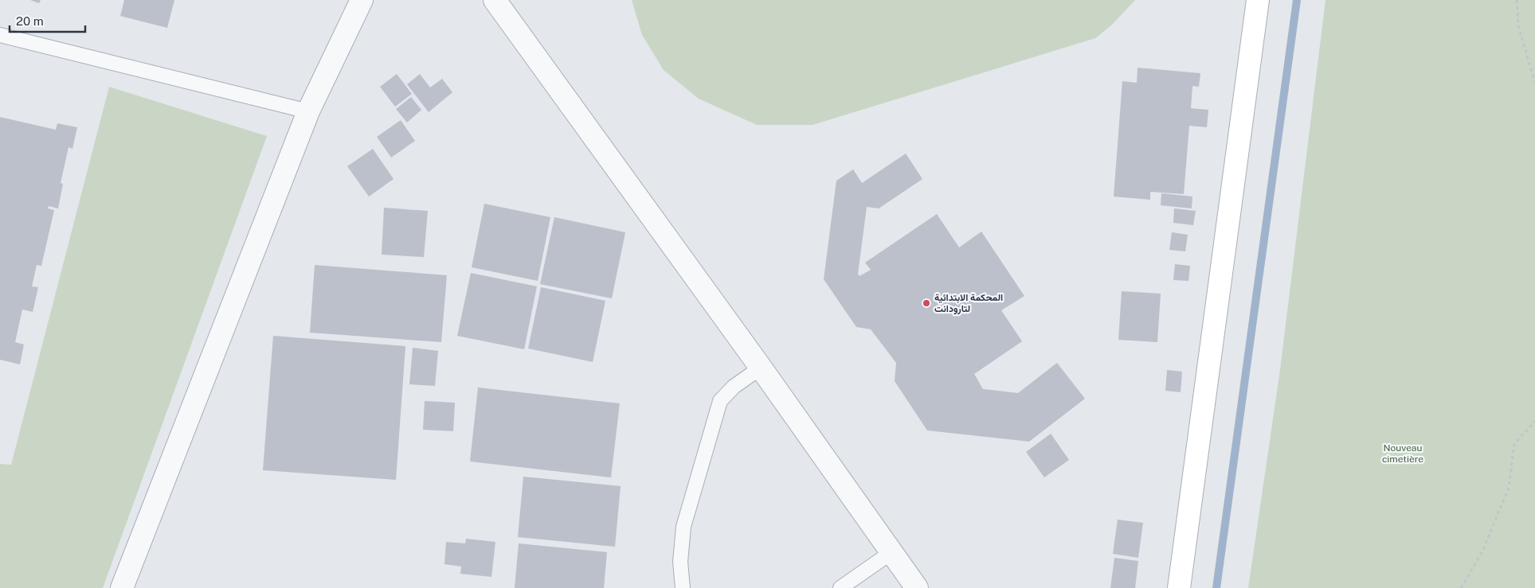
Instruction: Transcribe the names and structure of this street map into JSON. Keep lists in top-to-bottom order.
{
  "parks": ["Nouveau cimetière"],
  "places": ["المحكمة الابتدائية لتارودانت"],
  "scale_bar": "20 m"
}
